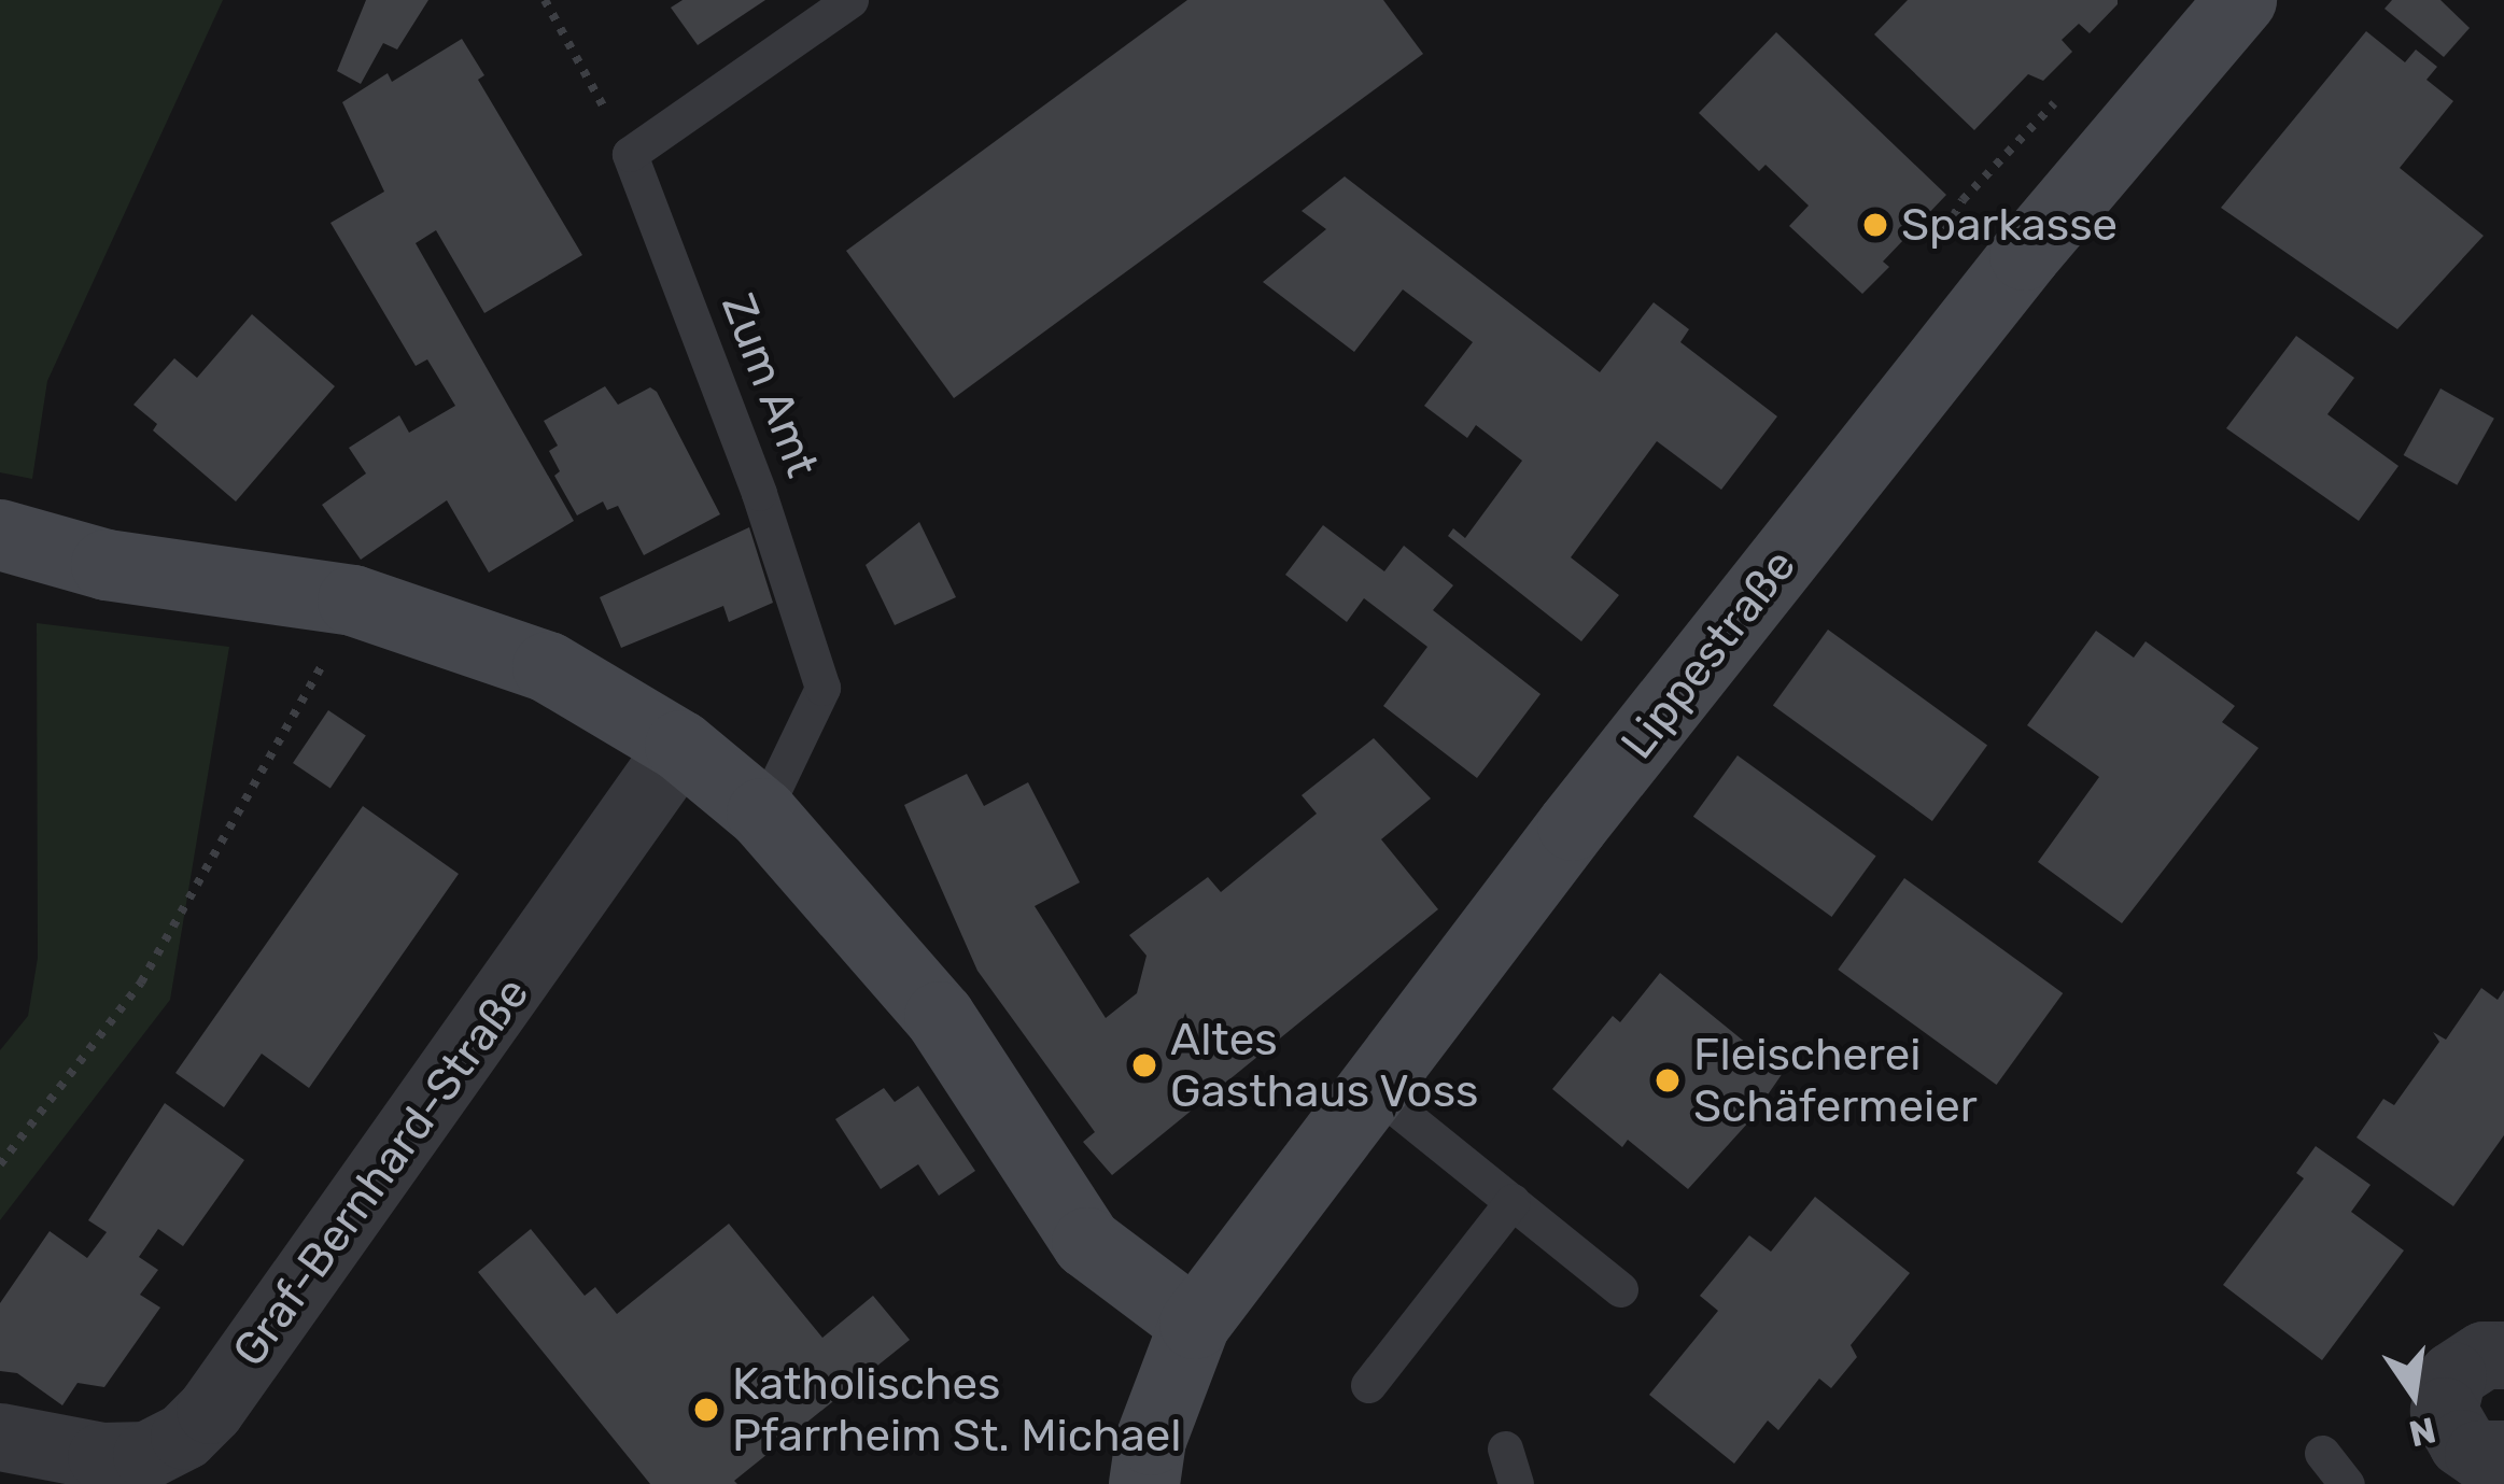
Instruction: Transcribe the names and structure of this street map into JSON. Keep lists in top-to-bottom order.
{
  "streets": {
    "main road": ["Lippestraße"],
    "street": ["Graf-Bernhard-Straße"],
    "lane": ["Zum Amt"]
  },
  "places": [
    "Sparkasse",
    "Altes Gasthaus Voss",
    "Fleischerei Schäfermeier",
    "Katholisches Pfarrheim St. Michael"
  ],
  "north": "bottom"
}
